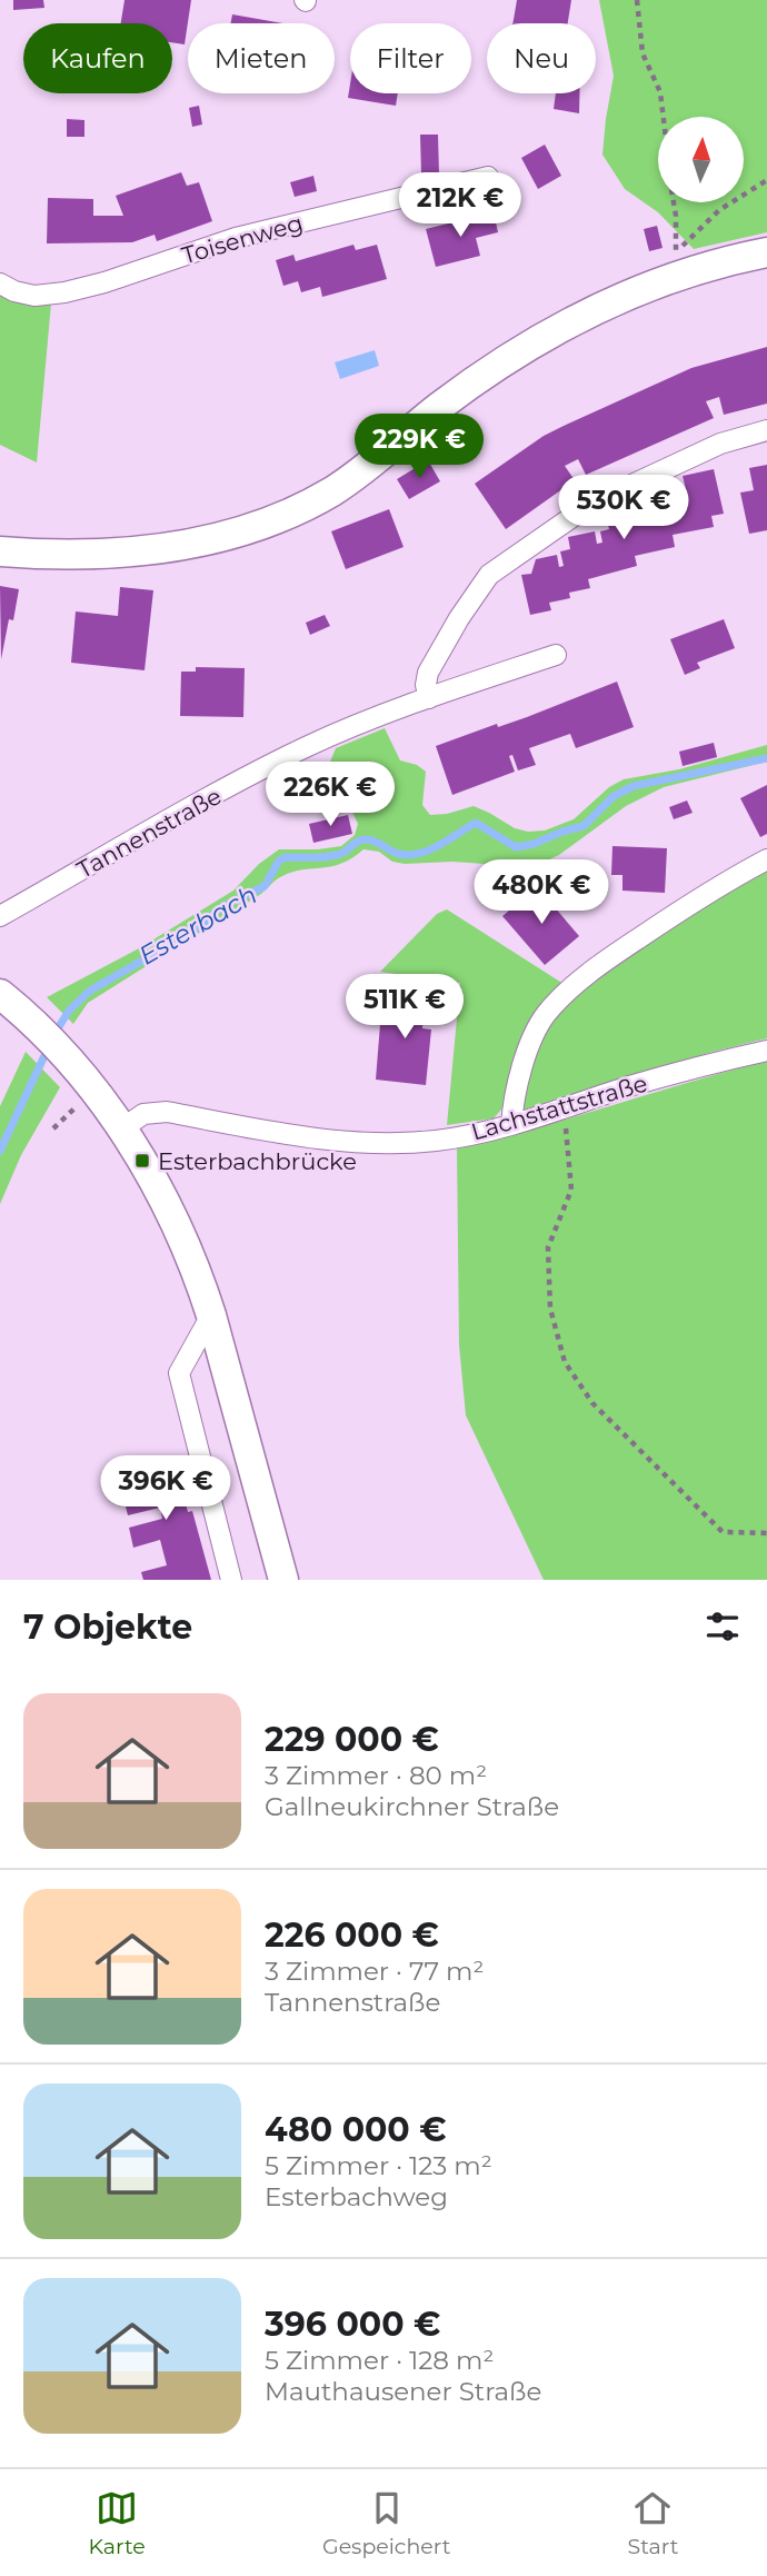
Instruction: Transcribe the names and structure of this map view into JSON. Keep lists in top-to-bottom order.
{
  "streets": {
    "street": ["Toisenweg", "Tannenstraße", "Lachstattstraße"]
  },
  "water": ["Esterbach"],
  "places": {
    "transit": ["Esterbachbrücke"]
  },
  "north": "top",
  "page": {
    "chip": [
      "Kaufen",
      "Mieten",
      "Filter",
      "Neu"
    ],
    "price": [
      "212K €",
      "229K €",
      "530K €",
      "226K €",
      "480K €",
      "511K €",
      "396K €"
    ],
    "heading": "7 Objekte",
    "list": [
      {
        "name": "229 000 €",
        "note": "3 Zimmer · 80 m² · Gallneukirchner Straße"
      },
      {
        "name": "226 000 €",
        "note": "3 Zimmer · 77 m² · Tannenstraße"
      },
      {
        "name": "480 000 €",
        "note": "5 Zimmer · 123 m² · Esterbachweg"
      },
      {
        "name": "396 000 €",
        "note": "5 Zimmer · 128 m² · Mauthausener Straße"
      }
    ],
    "tabs": ["Karte", "Gespeichert", "Start"]
  }
}
